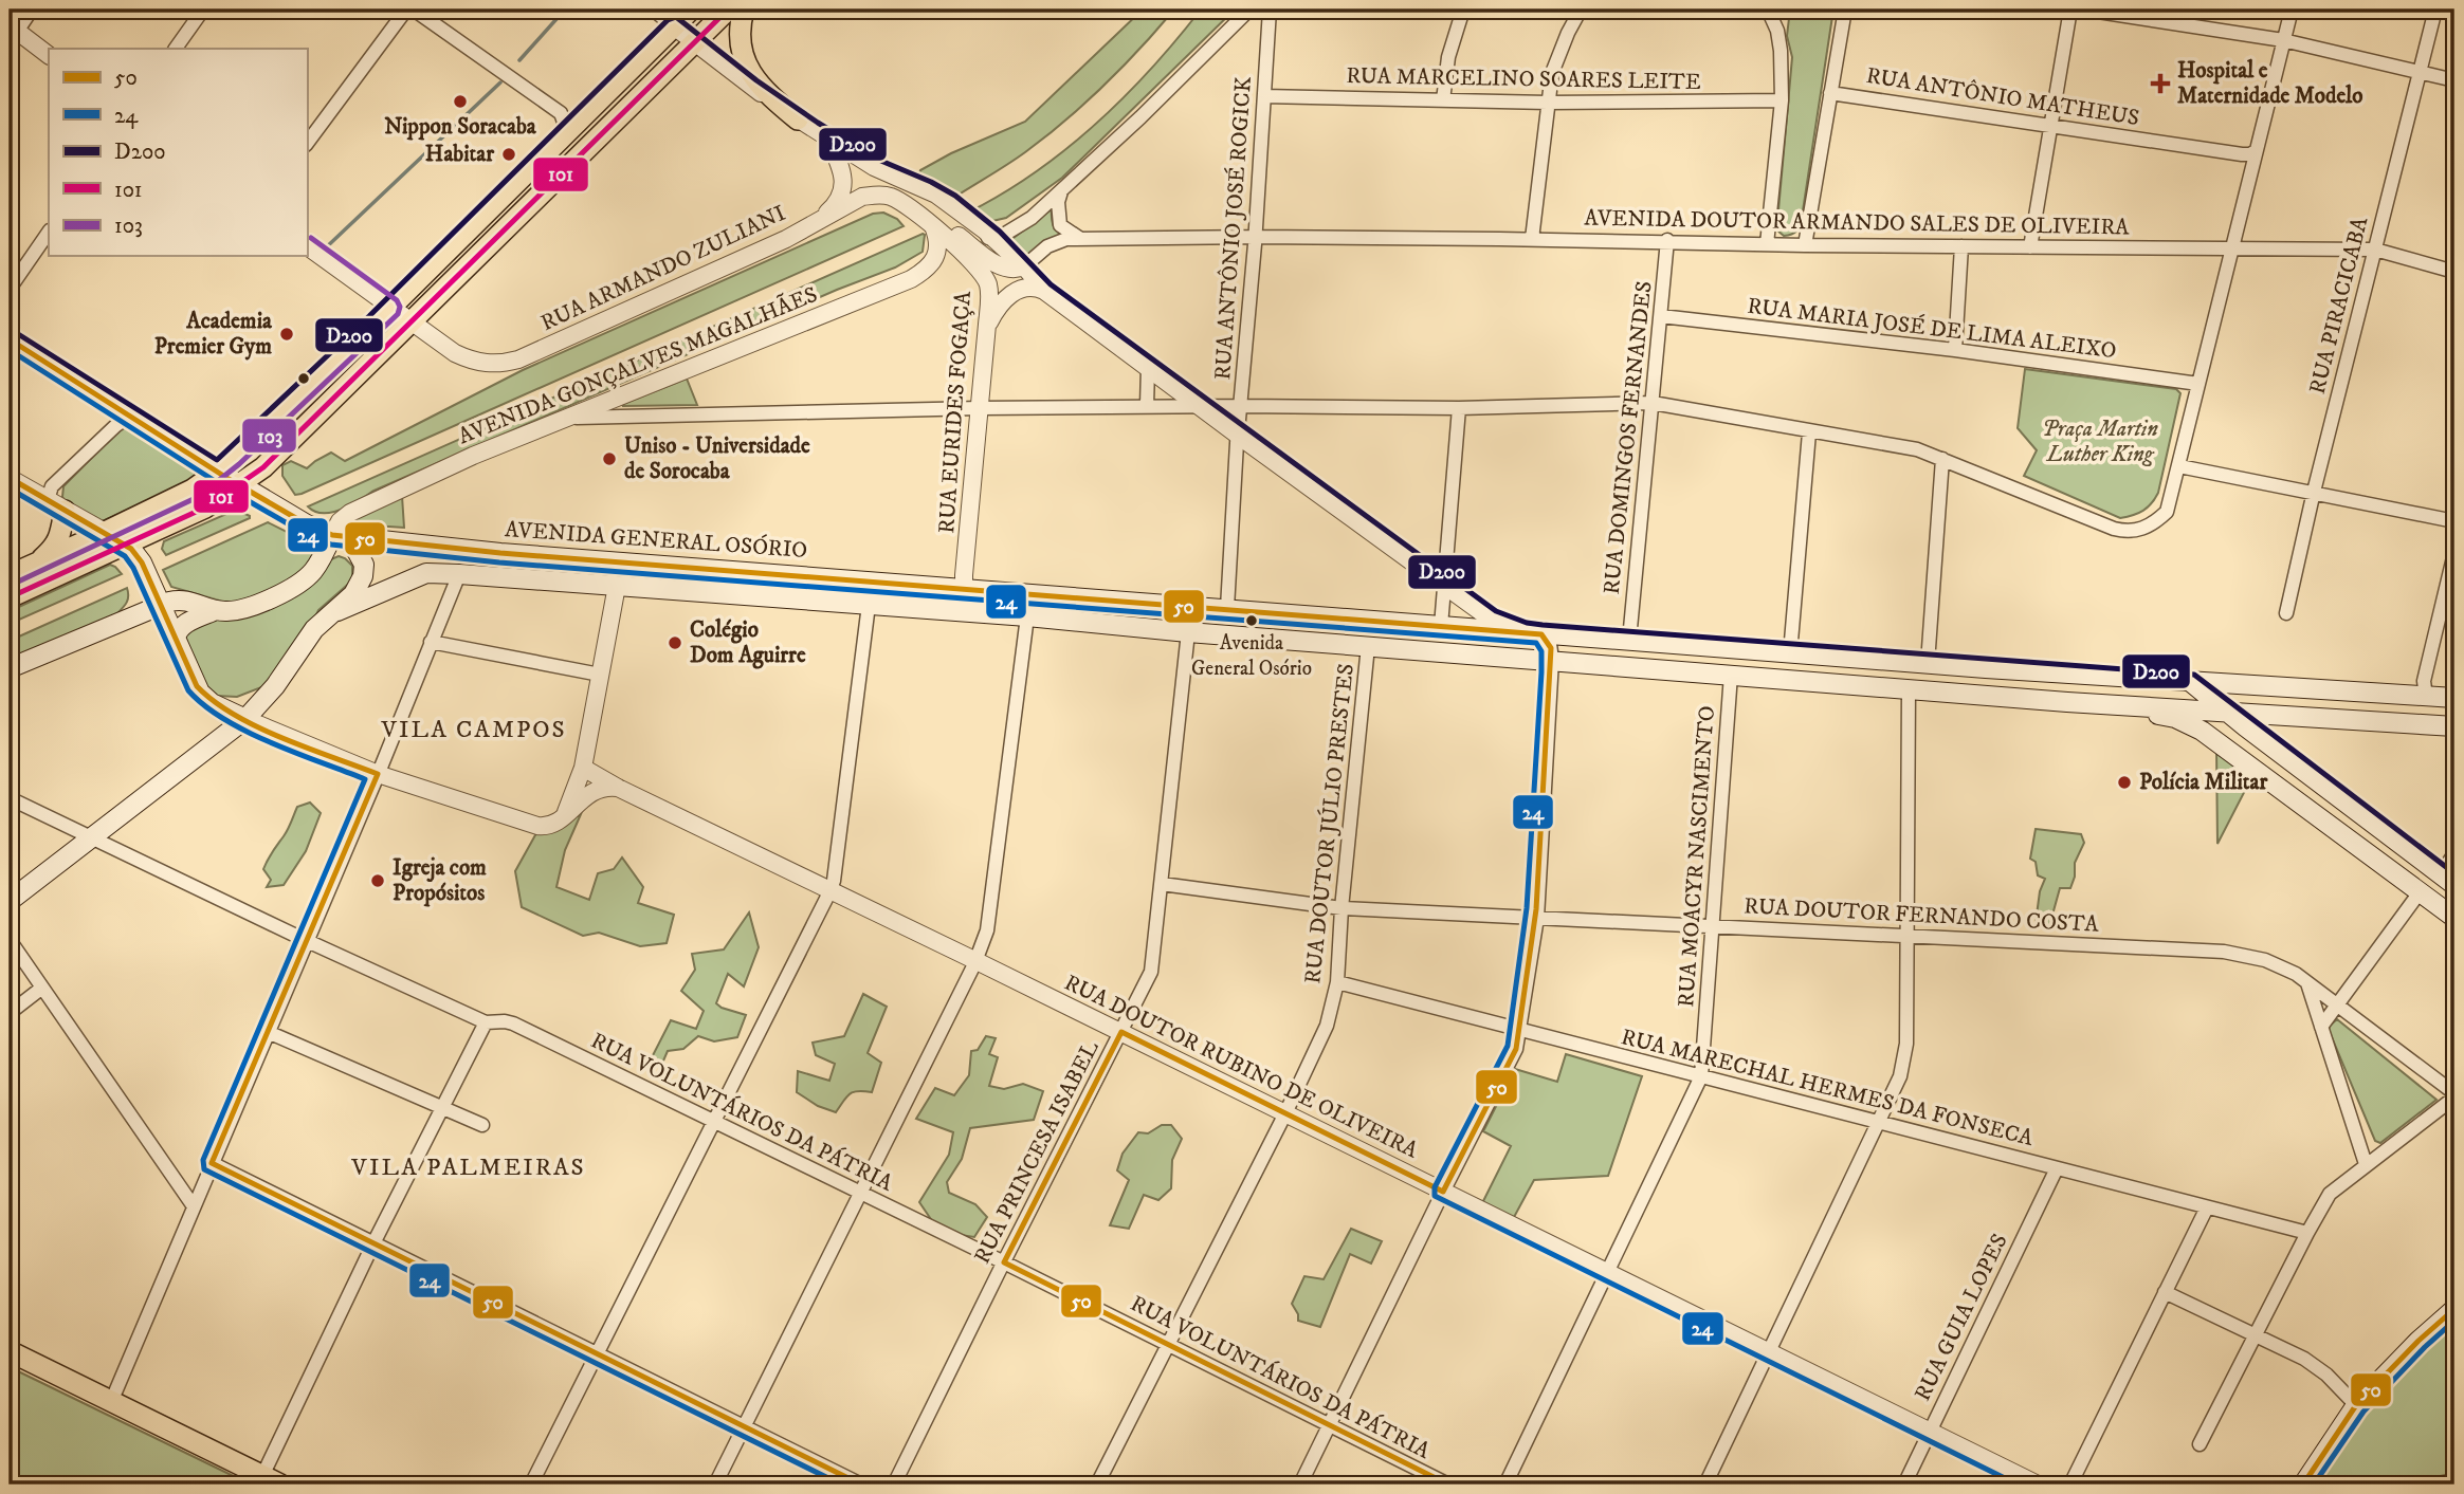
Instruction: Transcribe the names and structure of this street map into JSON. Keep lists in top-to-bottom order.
{
  "streets": {
    "main road": ["AVENIDA GENERAL OSÓRIO"],
    "street": [
      "RUA MARCELINO SOARES LEITE",
      "RUA ANTÔNIO MATHEUS",
      "AVENIDA DOUTOR ARMANDO SALES DE OLIVEIRA",
      "RUA ANTÔNIO JOSÉ ROGICK",
      "RUA ARMANDO ZULIANI",
      "RUA PIRACICABA",
      "RUA MARIA JOSÉ DE LIMA ALEIXO",
      "AVENIDA GONÇALVES MAGALHÃES",
      "RUA EURIDES FOGAÇA",
      "RUA DOMINGOS FERNANDES",
      "RUA DOUTOR JÚLIO PRESTES",
      "RUA MOACYR NASCIMENTO",
      "RUA DOUTOR FERNANDO COSTA",
      "RUA DOUTOR RUBINO DE OLIVEIRA",
      "RUA MARECHAL HERMES DA FONSECA",
      "RUA VOLUNTÁRIOS DA PÁTRIA",
      "RUA PRINCESA ISABEL",
      "RUA GUIA LOPES"
    ]
  },
  "crossings": [
    ["RUA MARCELINO SOARES LEITE", "RUA ANTÔNIO JOSÉ ROGICK"],
    ["AVENIDA DOUTOR ARMANDO SALES DE OLIVEIRA", "RUA ANTÔNIO JOSÉ ROGICK"],
    ["AVENIDA DOUTOR ARMANDO SALES DE OLIVEIRA", "RUA PIRACICABA"],
    ["AVENIDA DOUTOR ARMANDO SALES DE OLIVEIRA", "RUA DOMINGOS FERNANDES"],
    ["RUA ANTÔNIO JOSÉ ROGICK", "AVENIDA GENERAL OSÓRIO"],
    ["RUA ARMANDO ZULIANI", "RUA EURIDES FOGAÇA"],
    ["RUA MARIA JOSÉ DE LIMA ALEIXO", "RUA DOMINGOS FERNANDES"],
    ["AVENIDA GONÇALVES MAGALHÃES", "RUA EURIDES FOGAÇA"],
    ["AVENIDA GONÇALVES MAGALHÃES", "AVENIDA GENERAL OSÓRIO"],
    ["RUA EURIDES FOGAÇA", "AVENIDA GENERAL OSÓRIO"],
    ["RUA DOMINGOS FERNANDES", "AVENIDA GENERAL OSÓRIO"],
    ["AVENIDA GENERAL OSÓRIO", "RUA PRINCESA ISABEL"],
    ["RUA DOUTOR JÚLIO PRESTES", "RUA DOUTOR FERNANDO COSTA"],
    ["RUA DOUTOR JÚLIO PRESTES", "RUA DOUTOR RUBINO DE OLIVEIRA"],
    ["RUA DOUTOR JÚLIO PRESTES", "RUA MARECHAL HERMES DA FONSECA"],
    ["RUA DOUTOR JÚLIO PRESTES", "RUA VOLUNTÁRIOS DA PÁTRIA"],
    ["RUA MOACYR NASCIMENTO", "RUA DOUTOR FERNANDO COSTA"],
    ["RUA MOACYR NASCIMENTO", "RUA DOUTOR RUBINO DE OLIVEIRA"],
    ["RUA MOACYR NASCIMENTO", "RUA MARECHAL HERMES DA FONSECA"],
    ["RUA DOUTOR FERNANDO COSTA", "RUA PRINCESA ISABEL"],
    ["RUA DOUTOR RUBINO DE OLIVEIRA", "RUA PRINCESA ISABEL"],
    ["RUA DOUTOR RUBINO DE OLIVEIRA", "RUA GUIA LOPES"],
    ["RUA MARECHAL HERMES DA FONSECA", "RUA GUIA LOPES"],
    ["RUA VOLUNTÁRIOS DA PÁTRIA", "RUA PRINCESA ISABEL"]
  ],
  "districts": ["VILA CAMPOS", "VILA PALMEIRAS"],
  "parks": ["Praça Martin Luther King"],
  "places": {
    "health": ["Hospital e Maternidade Modelo"],
    "other": [
      "Nippon Soracaba",
      "Habitar",
      "Academia Premier Gym",
      "Uniso - Universidade de Sorocaba",
      "Avenida General Osório",
      "Colégio Dom Aguirre",
      "Polícia Militar",
      "Igreja com Propósitos"
    ]
  },
  "lines": [
    "transit line 101",
    "transit line D200",
    "transit line 103",
    "transit line 50",
    "transit line 24"
  ],
  "legend": [
    "50",
    "24",
    "D200",
    "101",
    "103"
  ]
}
